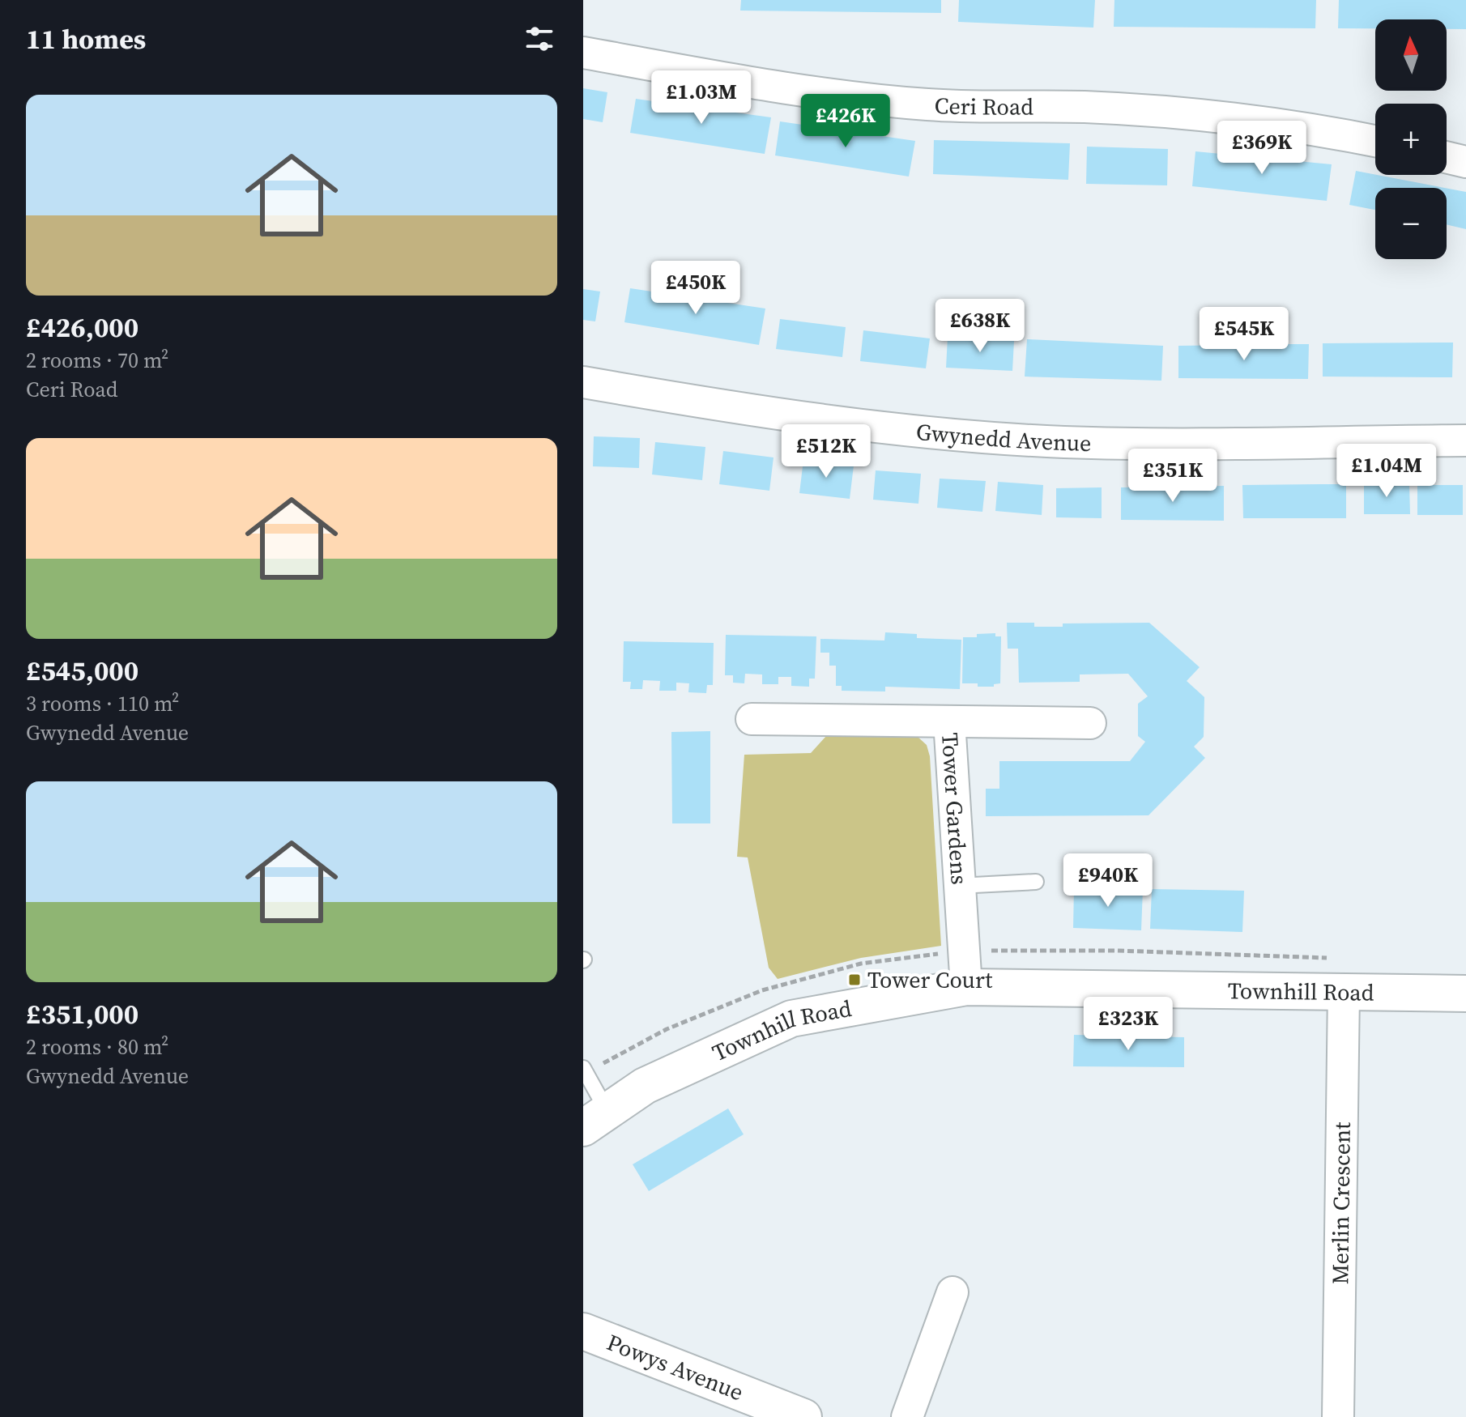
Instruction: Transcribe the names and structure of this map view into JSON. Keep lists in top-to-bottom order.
{
  "streets": {
    "street": [
      "Ceri Road",
      "Gwynedd Avenue",
      "Tower Gardens",
      "Townhill Road",
      "Merlin Crescent",
      "Powys Avenue"
    ]
  },
  "crossings": [
    ["Tower Gardens", "Townhill Road"],
    ["Townhill Road", "Merlin Crescent"]
  ],
  "places": {
    "transit": ["Tower Court"]
  },
  "north": "top",
  "page": {
    "heading": "11 homes",
    "map_buttons": ["+", "−"],
    "price": [
      "£1.03M",
      "£426K",
      "£369K",
      "£450K",
      "£638K",
      "£545K",
      "£512K",
      "£1.04M",
      "£351K",
      "£940K",
      "£323K"
    ],
    "list": [
      {
        "name": "£426,000",
        "note": "2 rooms · 70 m² · Ceri Road"
      },
      {
        "name": "£545,000",
        "note": "3 rooms · 110 m² · Gwynedd Avenue"
      },
      {
        "name": "£351,000",
        "note": "2 rooms · 80 m² · Gwynedd Avenue"
      }
    ]
  }
}
